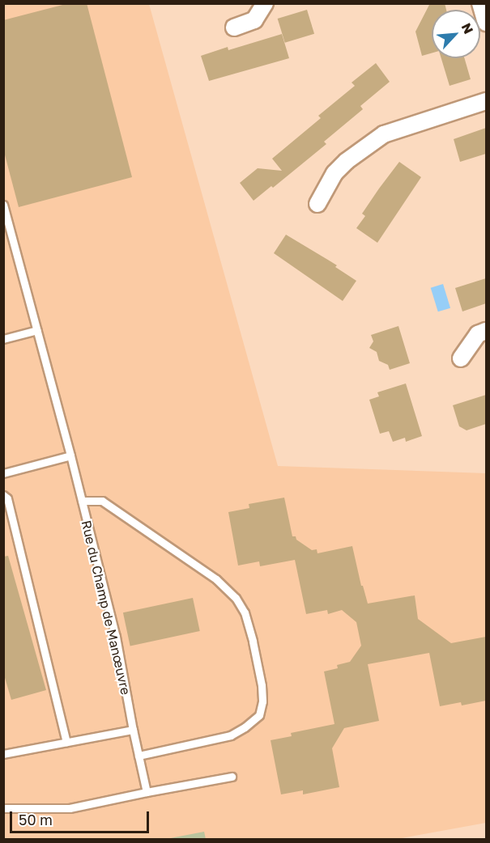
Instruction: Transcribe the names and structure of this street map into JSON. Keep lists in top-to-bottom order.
{
  "streets": {
    "lane": ["Rue du Champ de Manœuvre"]
  },
  "scale_bar": "50 m",
  "north": "top right"
}
